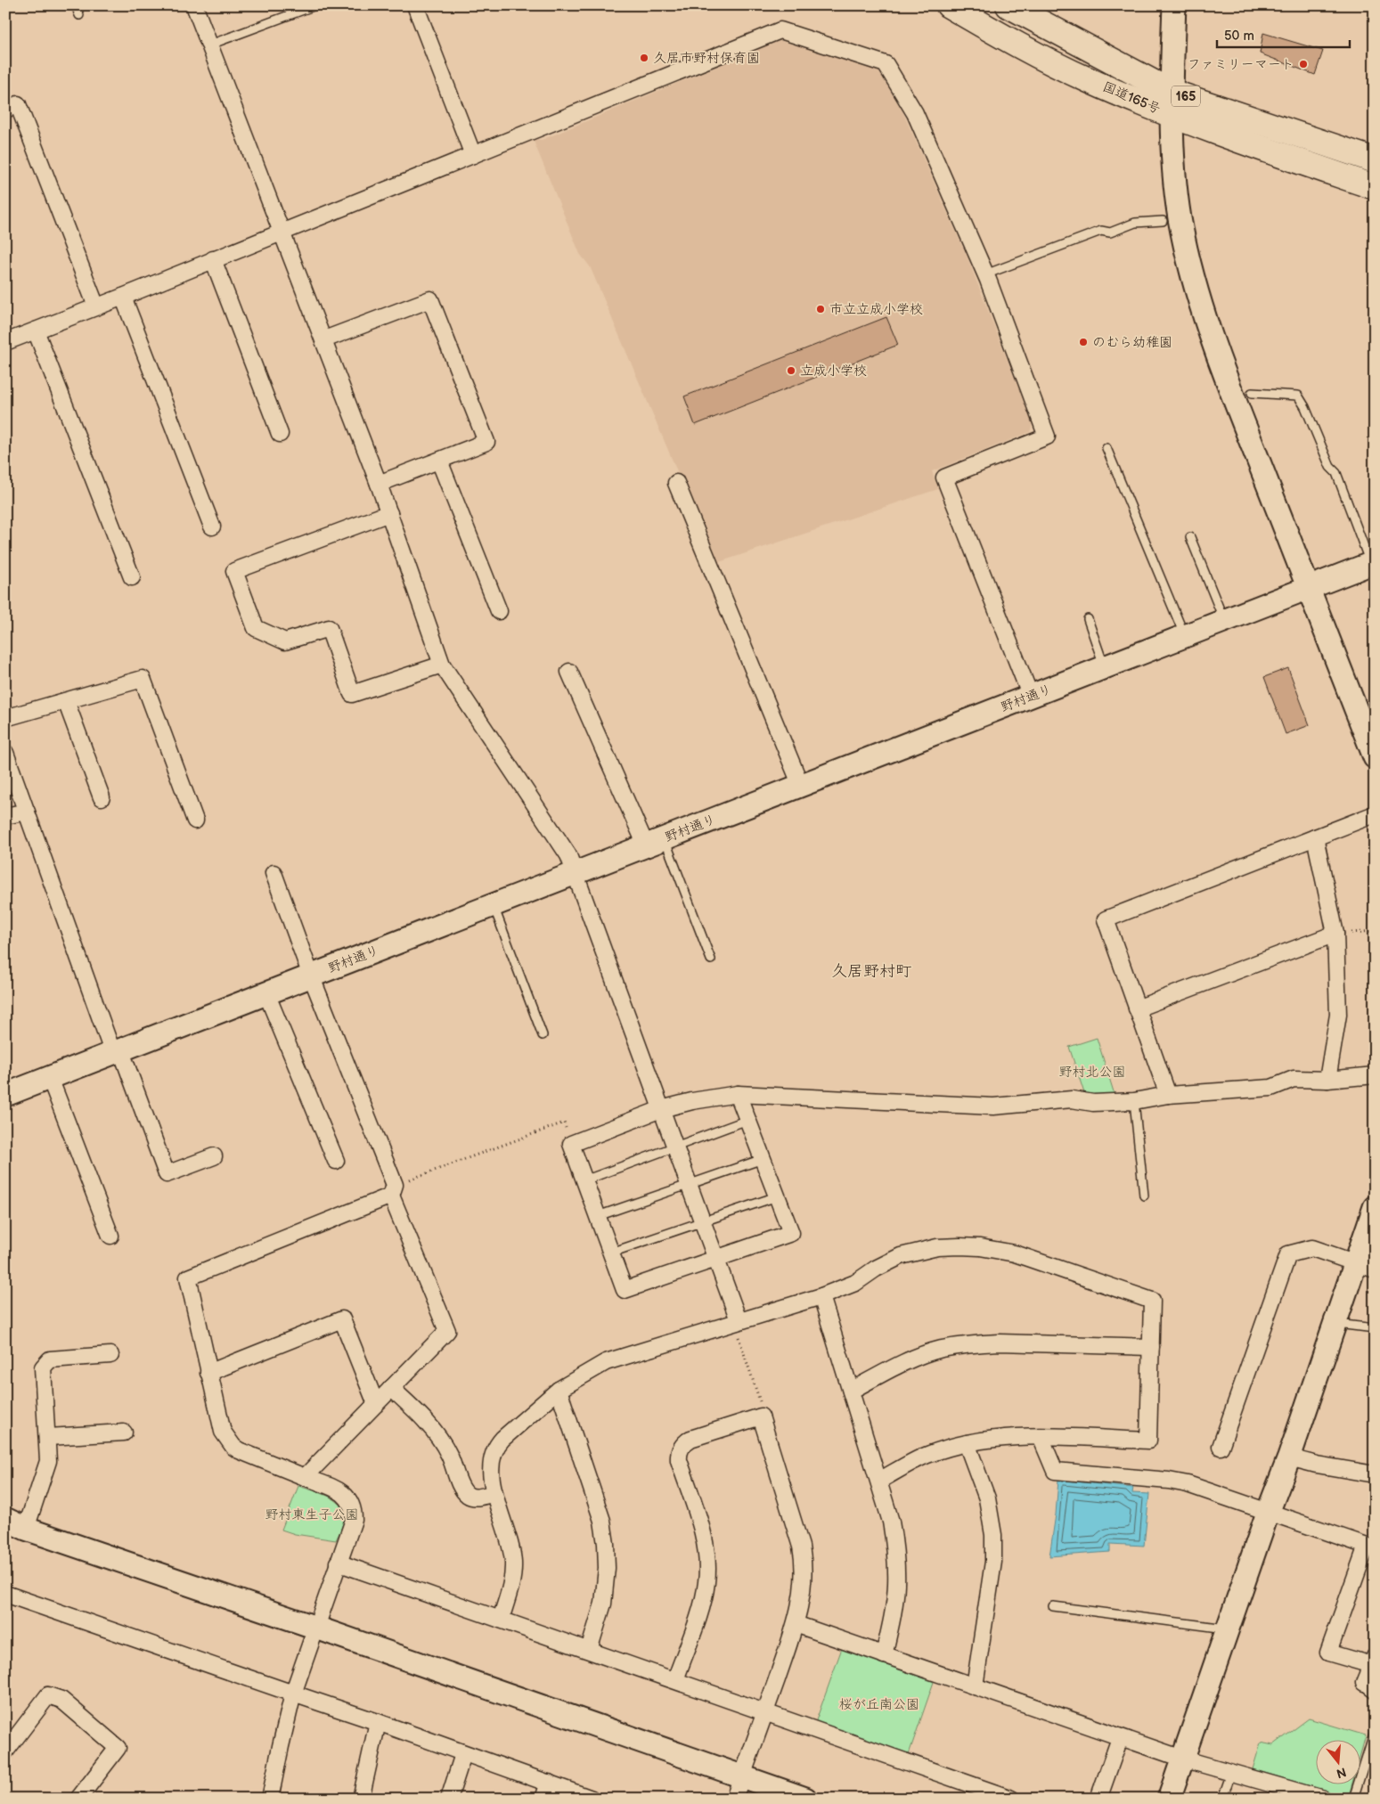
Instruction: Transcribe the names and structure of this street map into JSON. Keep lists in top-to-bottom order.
{
  "streets": {
    "highway": ["165", "国道165号"],
    "street": ["野村通り"]
  },
  "districts": ["久居野村町"],
  "parks": ["野村北公園", "野村東生子公園", "桜が丘南公園"],
  "places": [
    "久居市野村保育園",
    "ファミリーマート",
    "市立立成小学校",
    "のむら幼稚園",
    "立成小学校"
  ],
  "scale_bar": "50 m",
  "north": "bottom"
}
